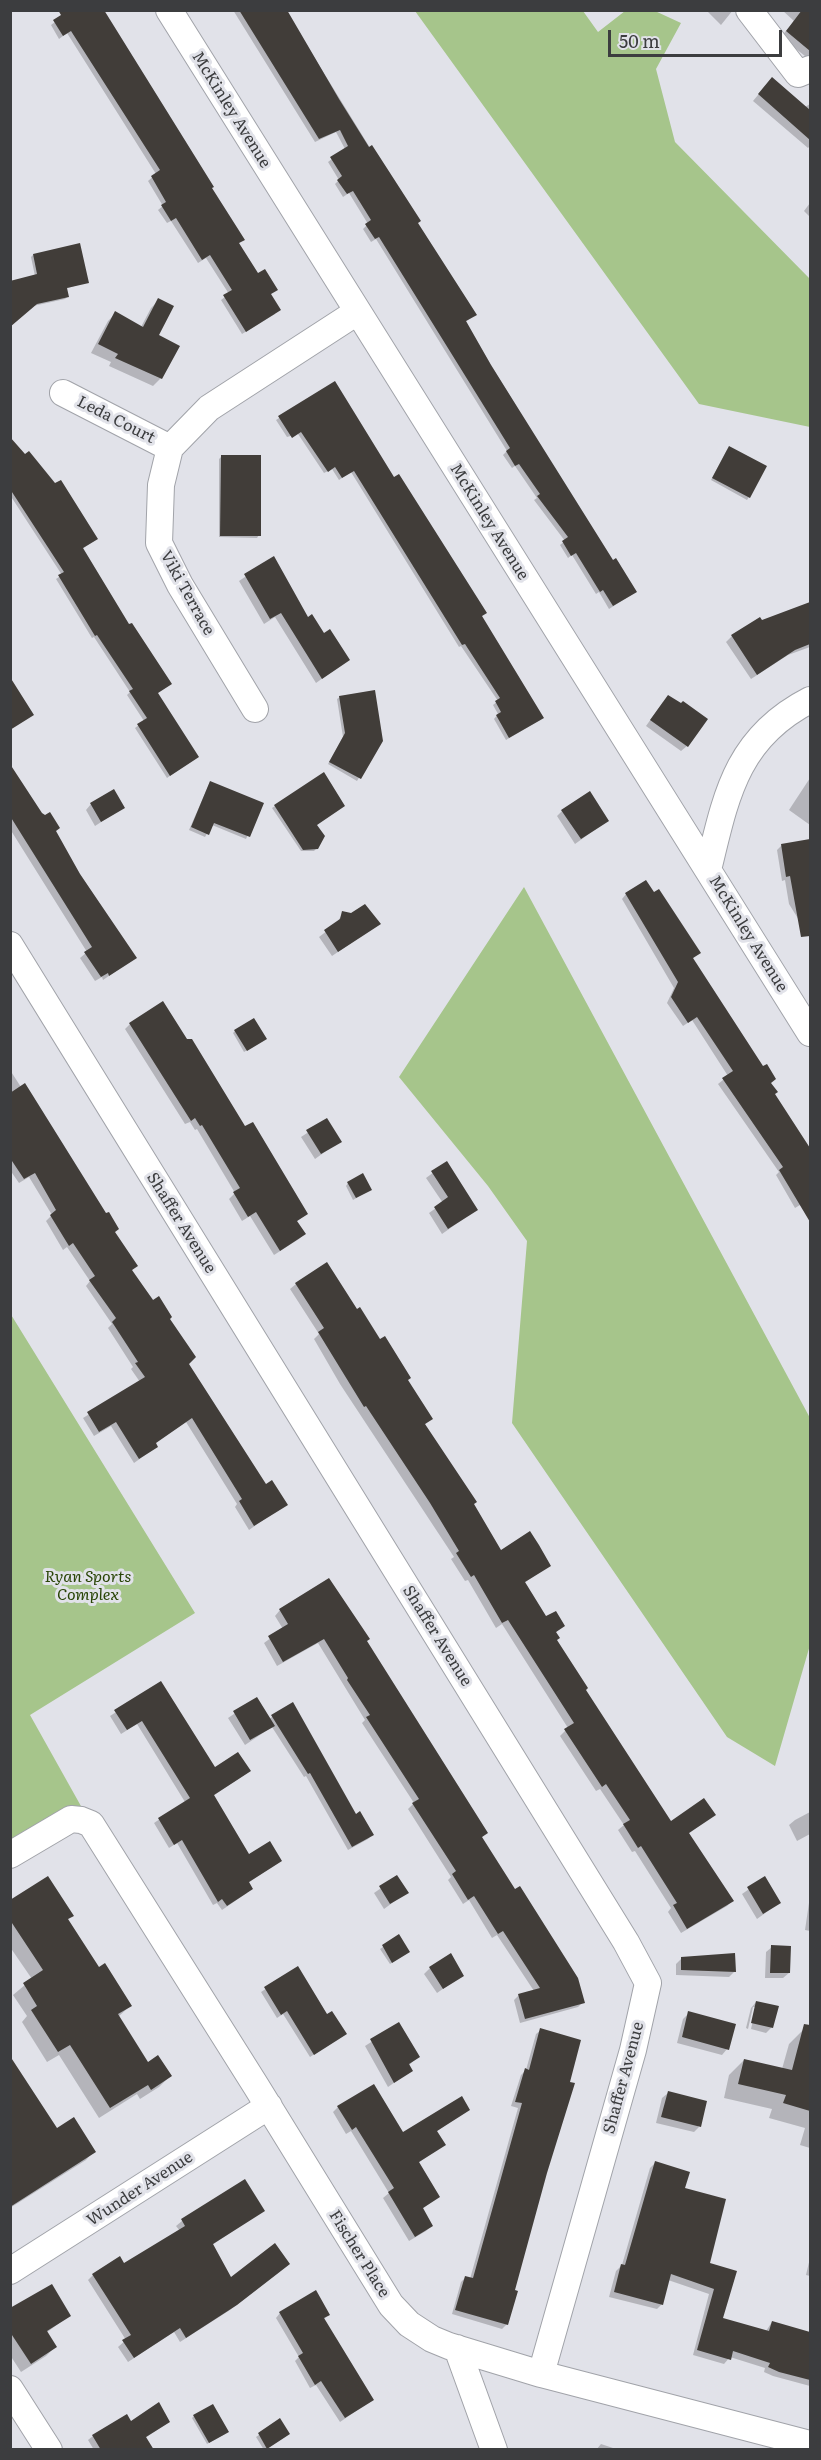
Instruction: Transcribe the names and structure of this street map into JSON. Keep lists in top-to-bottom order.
{
  "streets": {
    "street": [
      "McKinley Avenue",
      "Leda Court",
      "Viki Terrace",
      "Shaffer Avenue",
      "Wunder Avenue",
      "Fischer Place"
    ]
  },
  "crossings": [
    ["Leda Court", "Viki Terrace"],
    ["Shaffer Avenue", "Fischer Place"],
    ["Wunder Avenue", "Fischer Place"]
  ],
  "parks": ["Ryan Sports Complex"],
  "scale_bar": "50 m"
}
